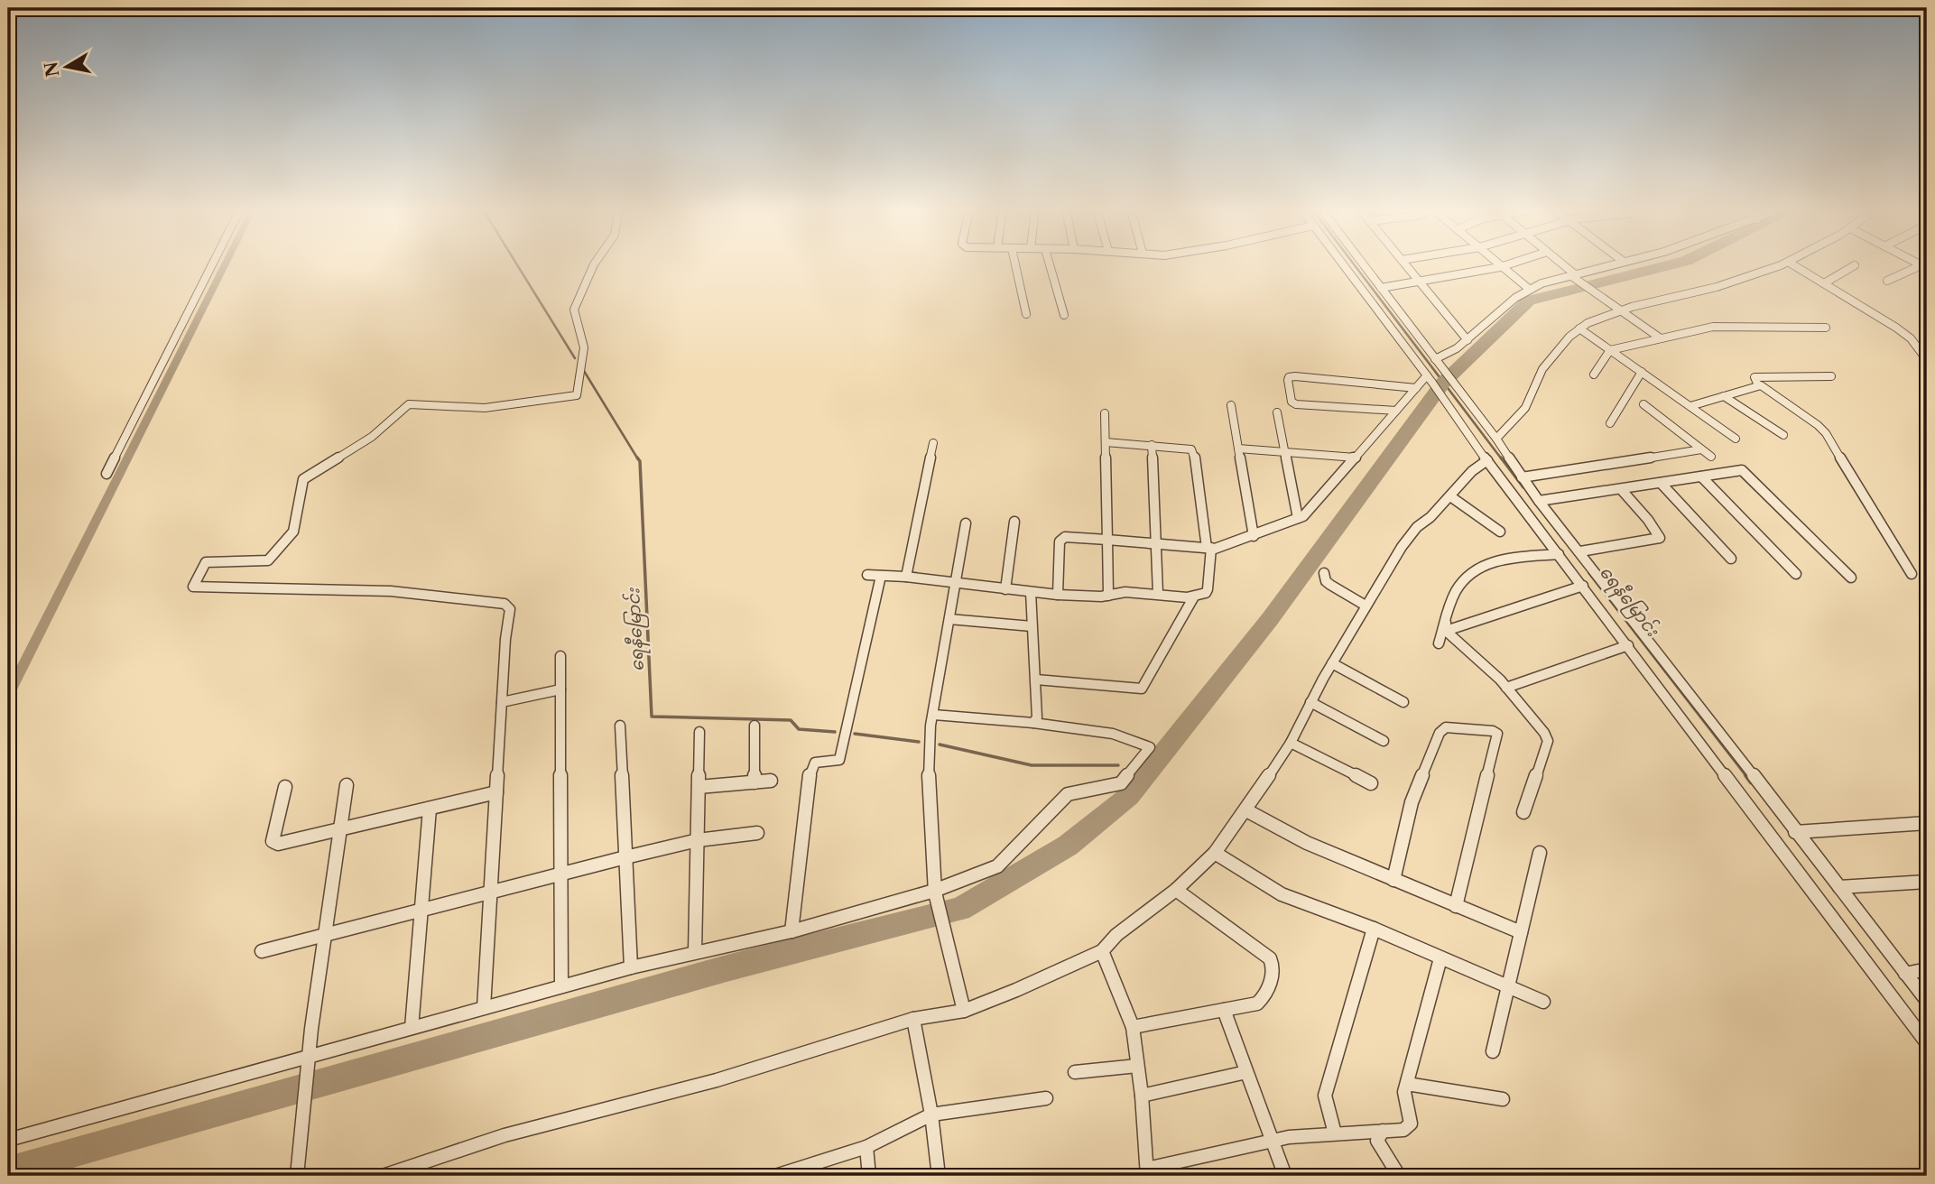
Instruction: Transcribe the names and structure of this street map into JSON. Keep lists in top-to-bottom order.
{
  "water": ["ရေနီမြောင်း"],
  "north": "left"
}
